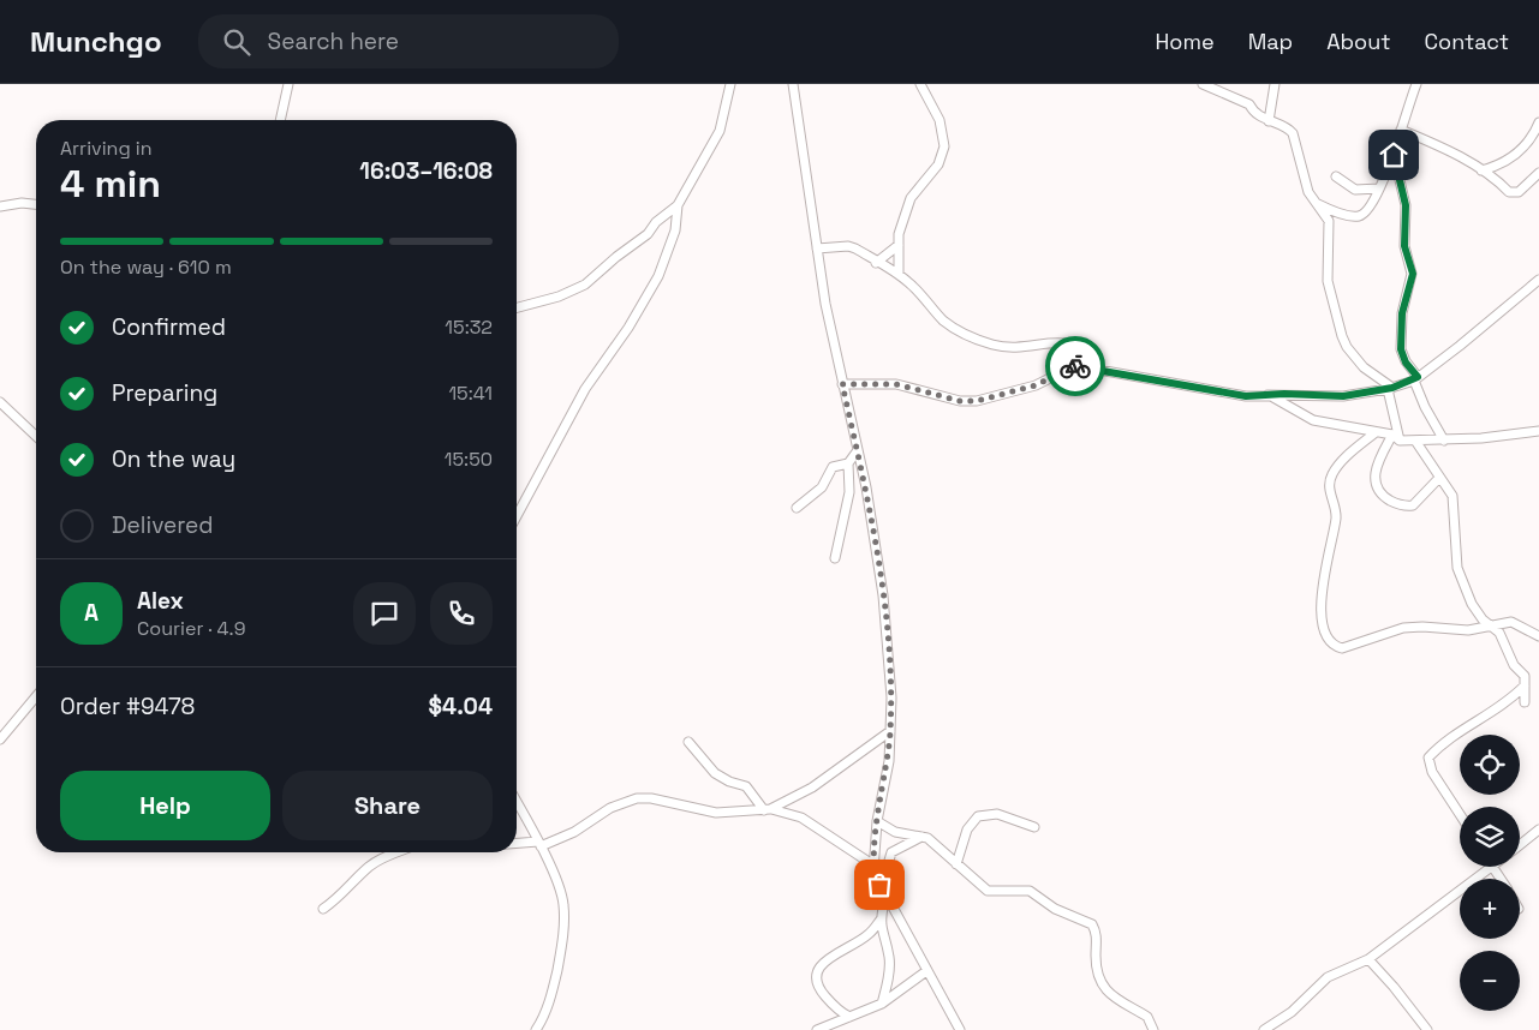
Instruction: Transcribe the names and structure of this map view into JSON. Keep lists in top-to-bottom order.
{
  "page": {
    "header": "Munchgo",
    "search": "Search here",
    "nav": [
      "Home",
      "Map",
      "About",
      "Contact"
    ],
    "heading": ["4 min", "Arriving in", "16:03–16:08"],
    "panel": [
      "Alex",
      "Courier · 4.9",
      "Order #9478",
      "$4.04"
    ],
    "bar": "On the way · 610 m",
    "list": [
      ["Confirmed", "15:32"],
      ["Preparing", "15:41"],
      ["On the way", "15:50"],
      "Delivered"
    ],
    "round": "A",
    "map_buttons": ["+", "−"],
    "buttons": ["Help", "Share"]
  }
}
